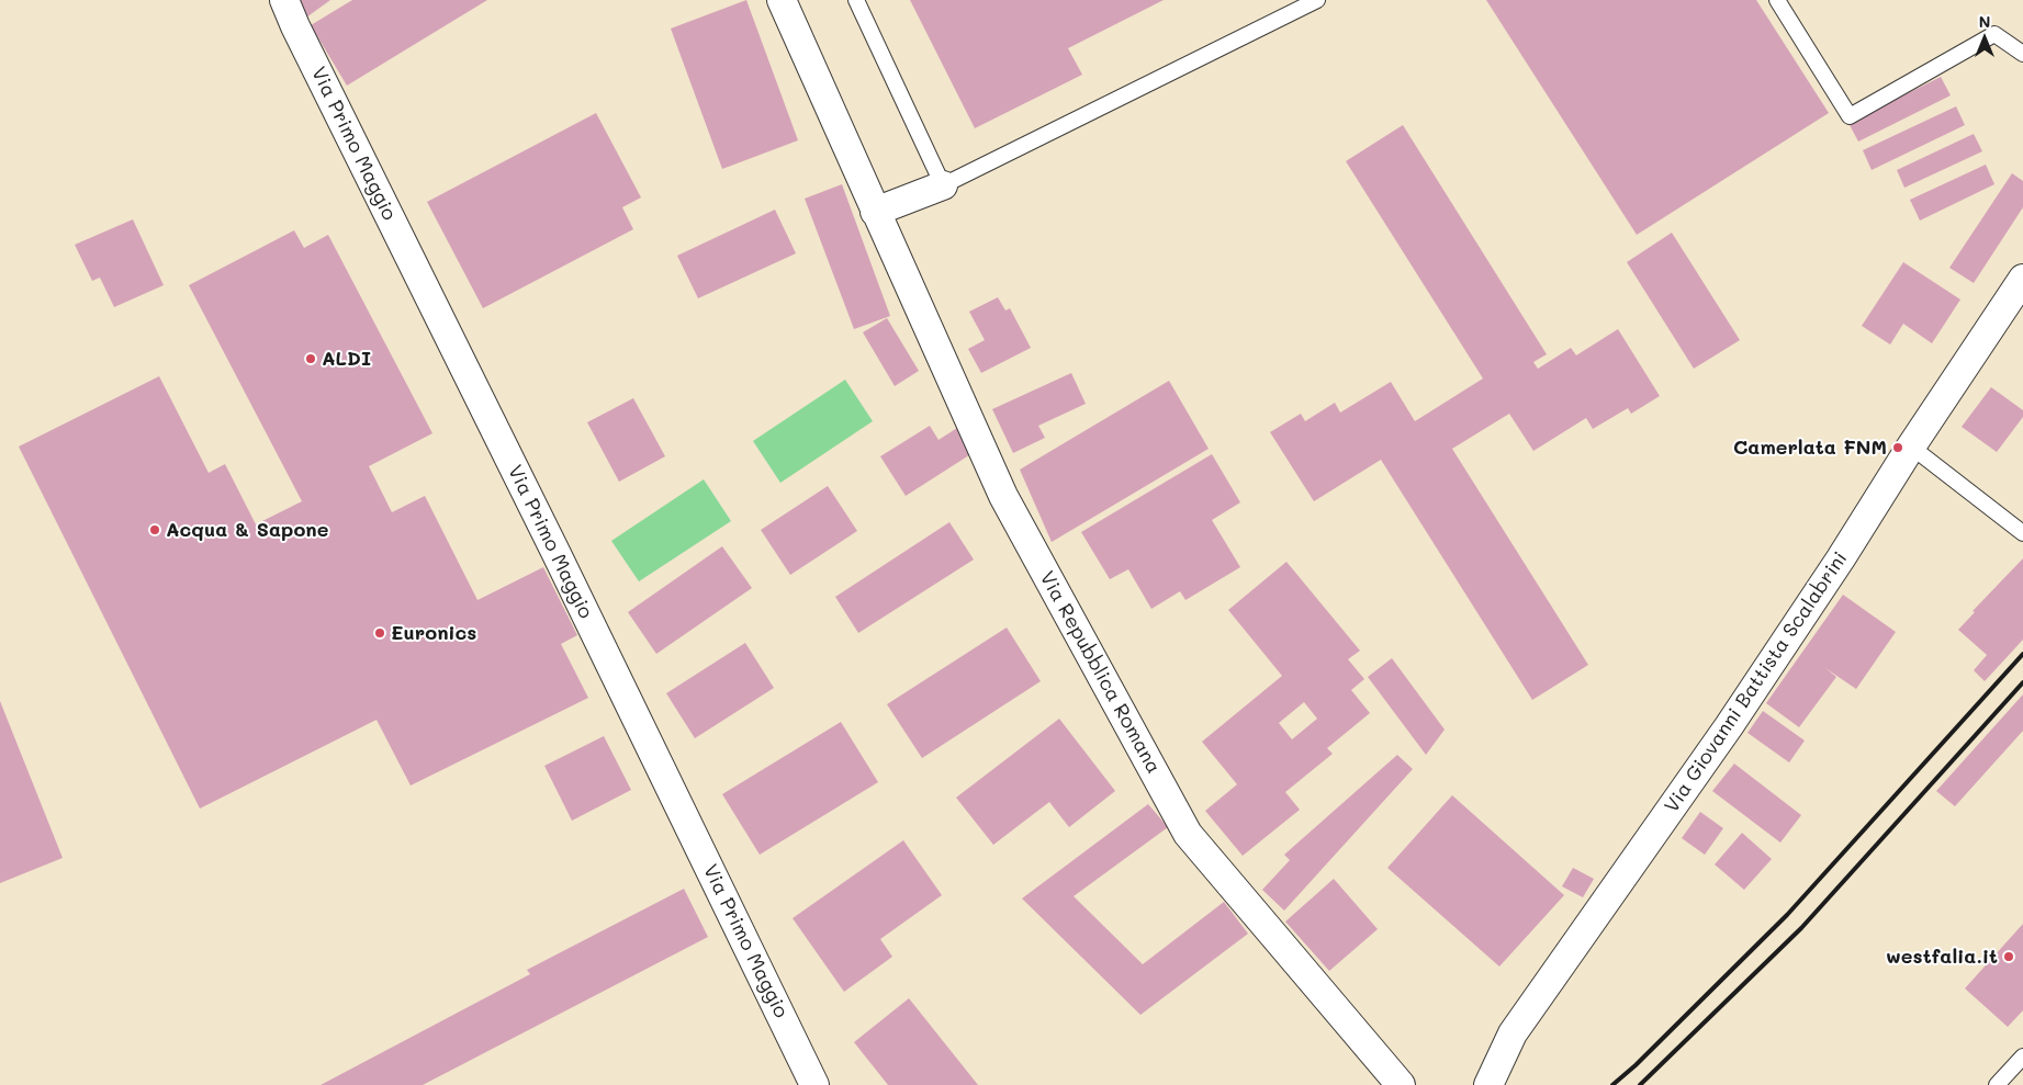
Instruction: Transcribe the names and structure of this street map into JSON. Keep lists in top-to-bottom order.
{
  "streets": {
    "street": ["Via Primo Maggio", "Via Repubblica Romana", "Via Giovanni Battista Scalabrini"]
  },
  "places": [
    "ALDI",
    "Camerlata FNM",
    "Acqua & Sapone",
    "Euronics",
    "westfalia.it"
  ],
  "north": "top"
}
